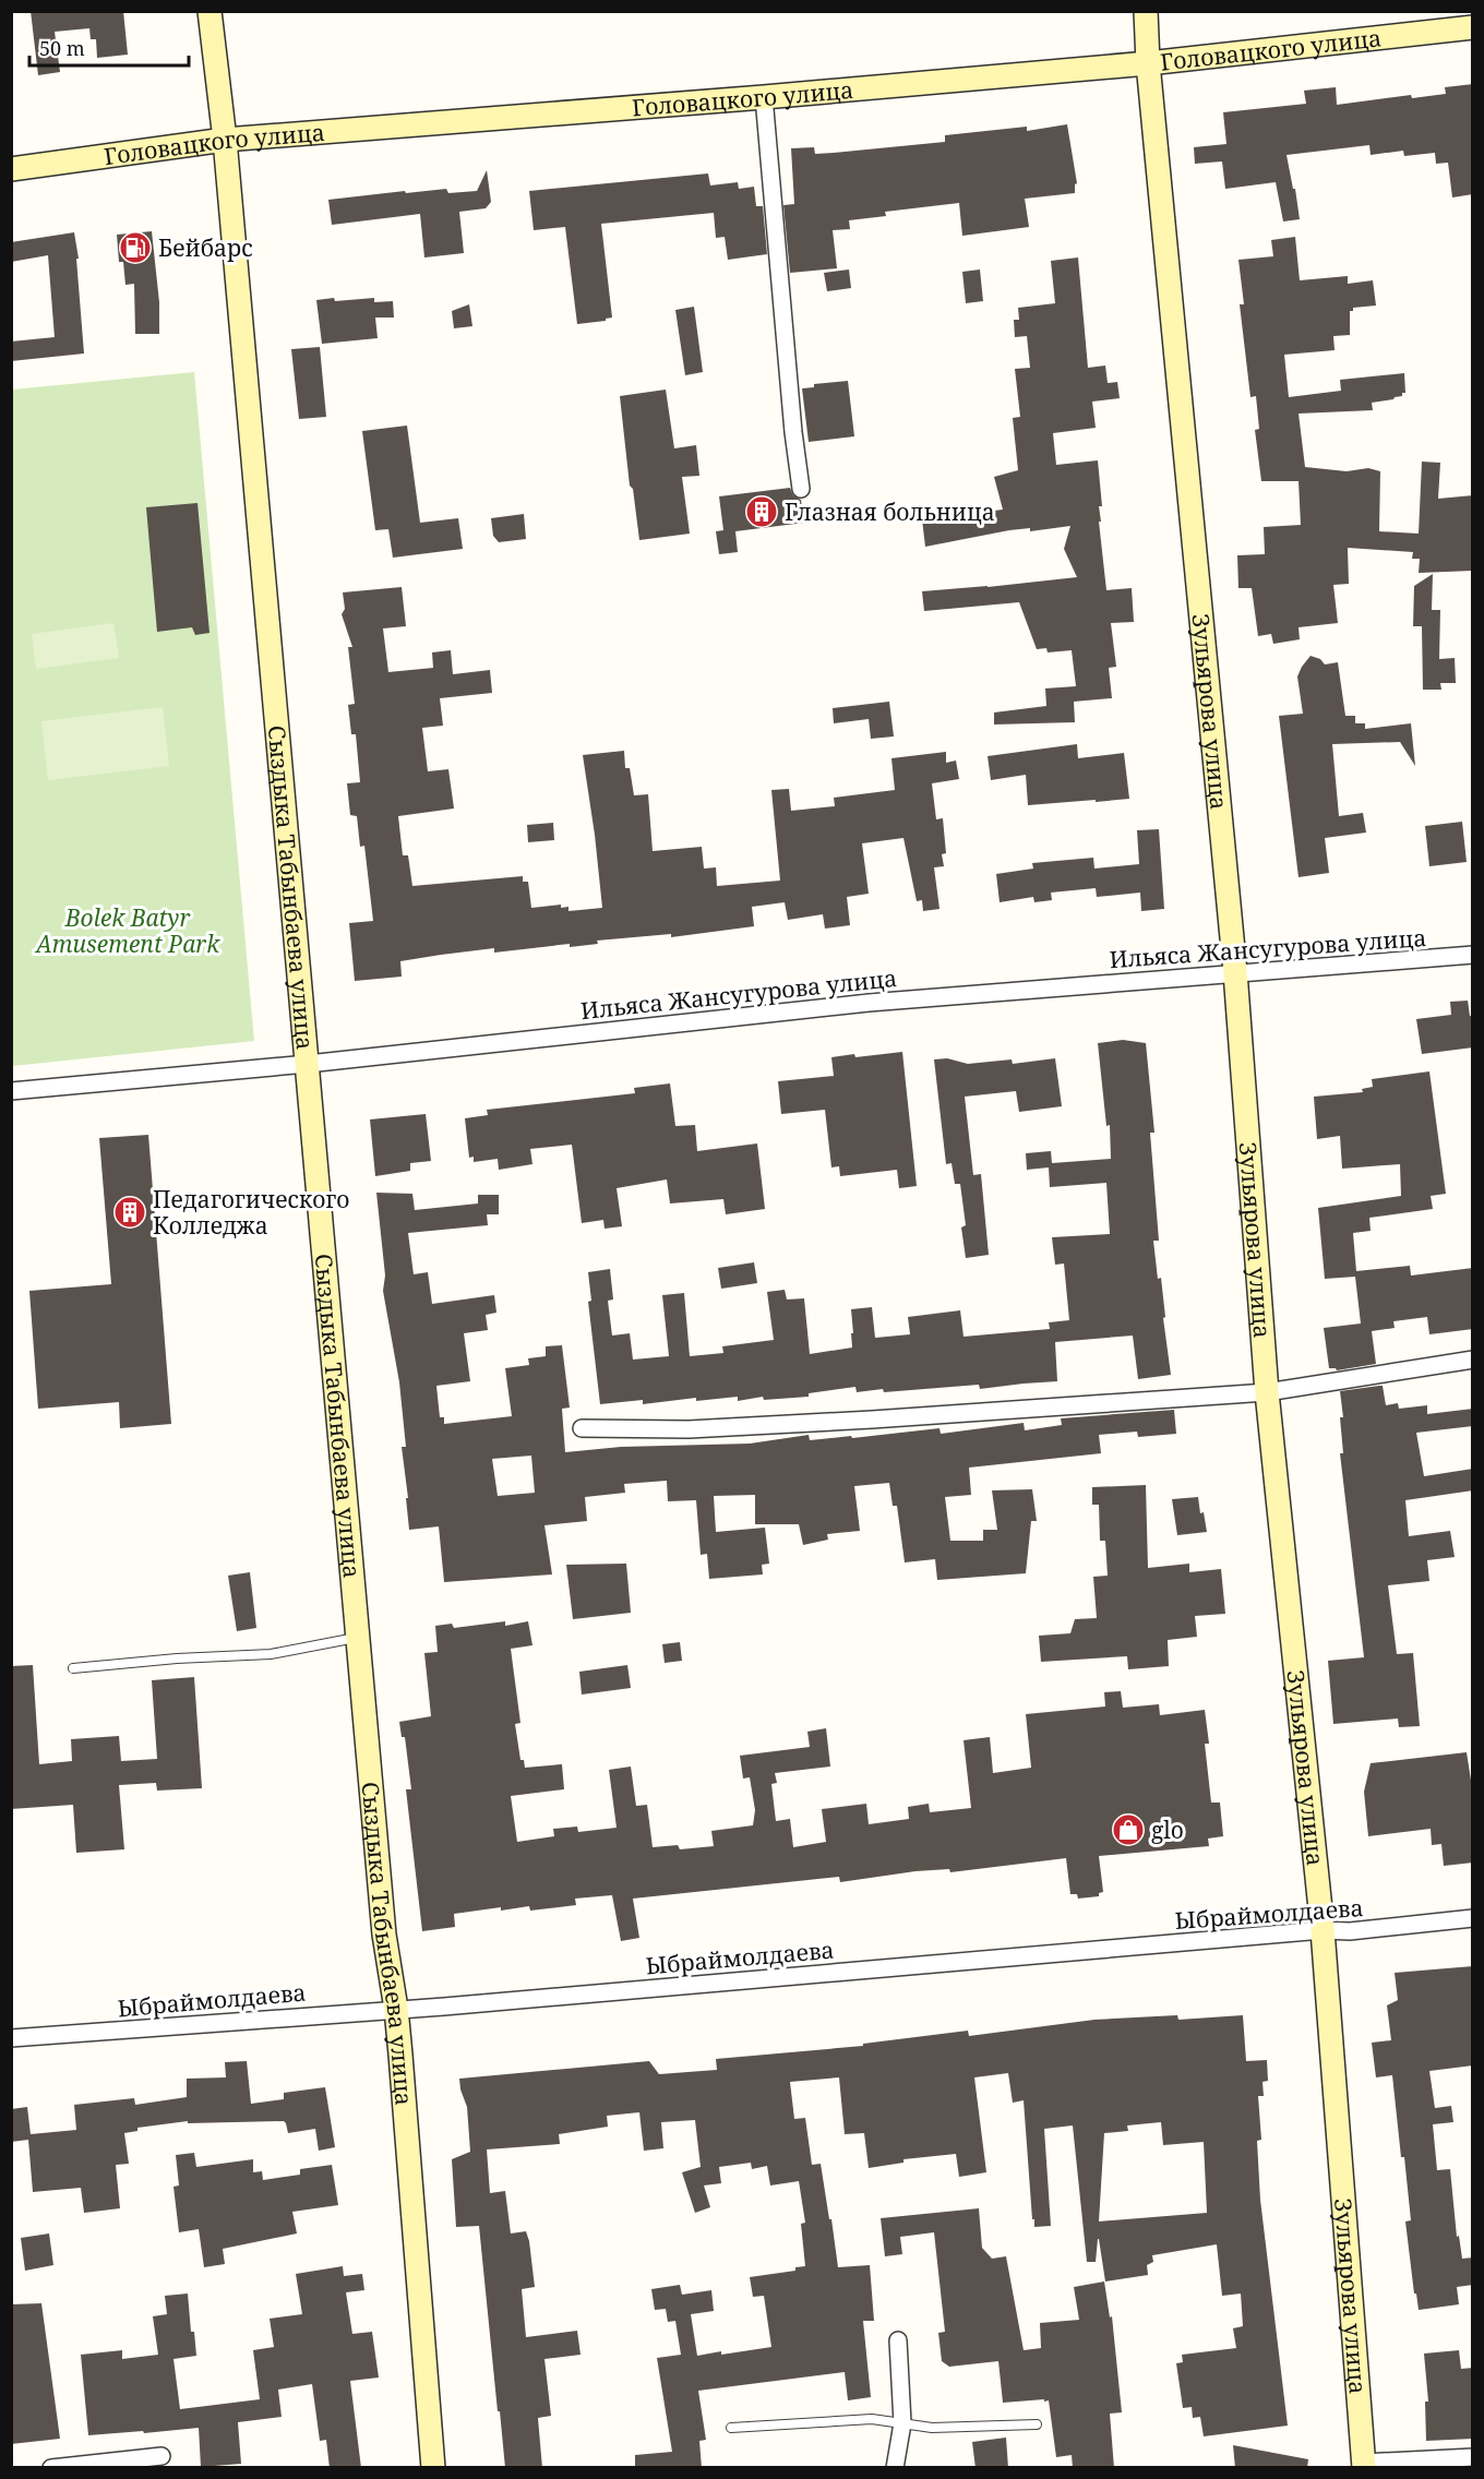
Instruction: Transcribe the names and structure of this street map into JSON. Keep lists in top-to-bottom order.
{
  "streets": {
    "street": [
      "Головацкого улица",
      "Зульярова улица",
      "Сыздыка Табынбаева улица",
      "Ильяса Жансугурова улица",
      "Ыбраймолдаева"
    ]
  },
  "crossings": [
    ["Головацкого улица", "Зульярова улица"],
    ["Головацкого улица", "Сыздыка Табынбаева улица"],
    ["Зульярова улица", "Ильяса Жансугурова улица"],
    ["Зульярова улица", "Ыбраймолдаева"],
    ["Сыздыка Табынбаева улица", "Ильяса Жансугурова улица"],
    ["Сыздыка Табынбаева улица", "Ыбраймолдаева"]
  ],
  "parks": ["Bolek Batyr Amusement Park"],
  "places": {
    "fuel station": ["Бейбарс"],
    "building": ["Глазная больница", "Педагогического Колледжа"],
    "shop": ["glo"]
  },
  "scale_bar": "50 m"
}
